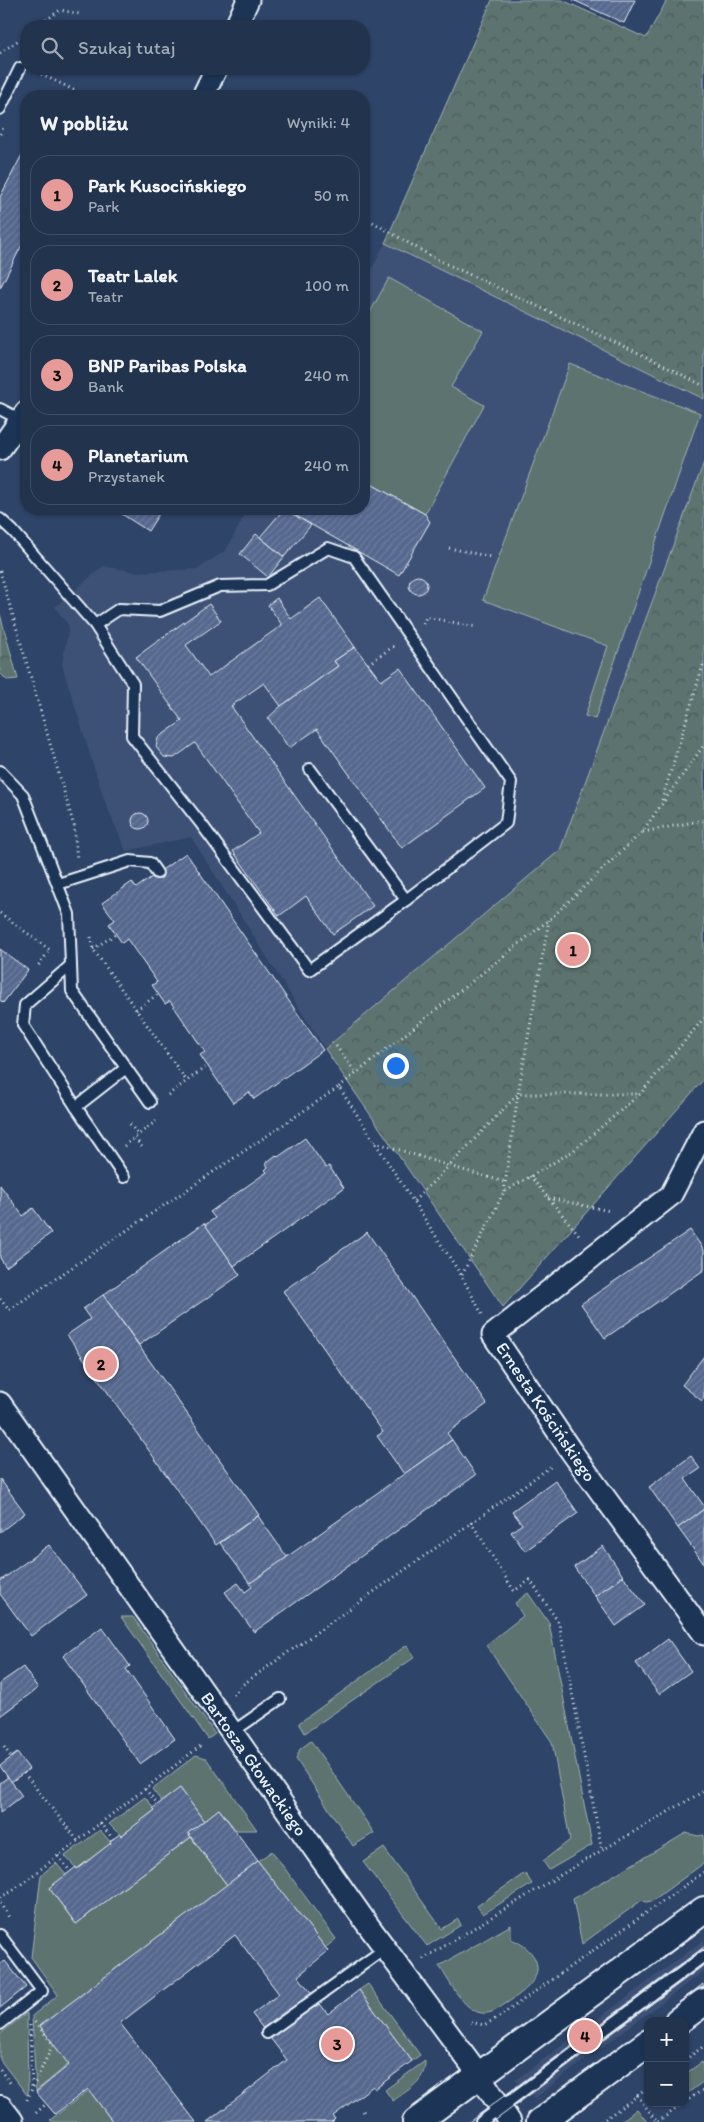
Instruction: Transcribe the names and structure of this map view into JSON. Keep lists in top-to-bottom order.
{
  "streets": {
    "street": ["Ernesta Kościńskiego", "Bartosza Głowackiego"]
  },
  "page": {
    "search": "Szukaj tutaj",
    "heading": ["W pobliżu", "Wyniki: 4"],
    "list": [
      {
        "mark": "1",
        "name": "Park Kusocińskiego",
        "note": "Park",
        "value": "50 m"
      },
      {
        "mark": "2",
        "name": "Teatr Lalek",
        "note": "Teatr",
        "value": "100 m"
      },
      {
        "mark": "3",
        "name": "BNP Paribas Polska",
        "note": "Bank",
        "value": "240 m"
      },
      {
        "mark": "4",
        "name": "Planetarium",
        "note": "Przystanek",
        "value": "240 m"
      }
    ],
    "pins": [
      "1",
      "2",
      "4",
      "3"
    ],
    "map_buttons": ["+", "−"]
  }
}
